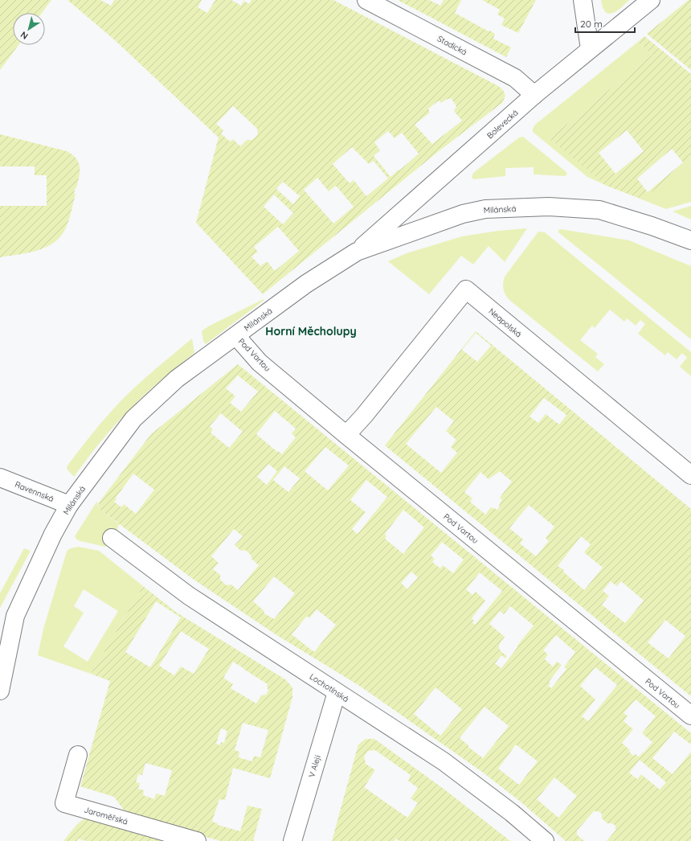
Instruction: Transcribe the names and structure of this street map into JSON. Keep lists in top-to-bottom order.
{
  "streets": {
    "street": [
      "Stadická",
      "Bolevecká",
      "Milánská",
      "Neapolská",
      "Pod Vartou",
      "Ravennská",
      "Lochotínská",
      "V Aleji",
      "Jaroměřská"
    ]
  },
  "crossings": [
    ["Stadická", "Bolevecká"],
    ["Bolevecká", "Milánská"],
    ["Milánská", "Pod Vartou"],
    ["Milánská", "Ravennská"],
    ["Neapolská", "Pod Vartou"],
    ["Lochotínská", "V Aleji"]
  ],
  "districts": ["Horní Měcholupy"],
  "scale_bar": "20 m",
  "north": "bottom left"
}
